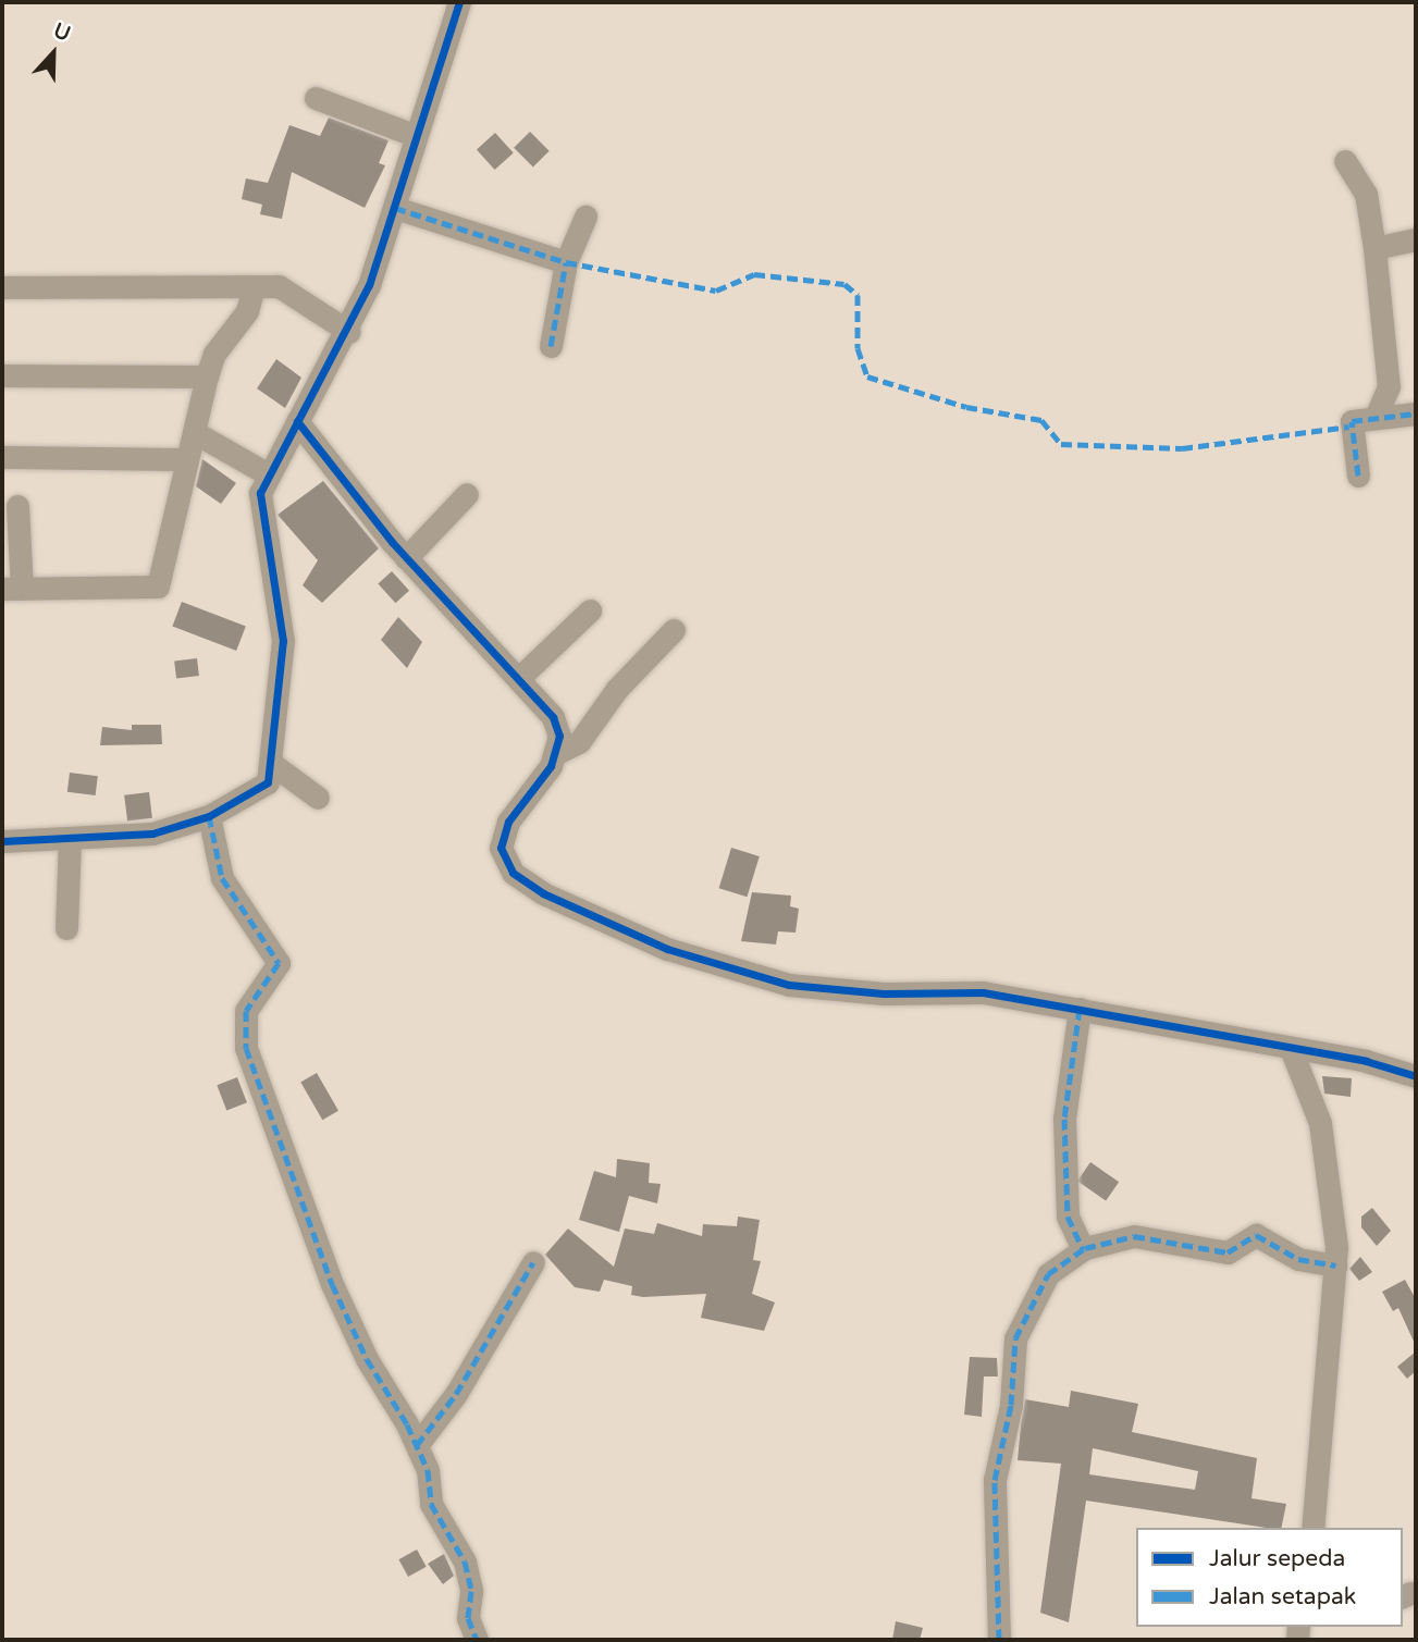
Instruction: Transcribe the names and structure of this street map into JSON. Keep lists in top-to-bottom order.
{
  "legend": ["Jalur sepeda", "Jalan setapak"],
  "north": "top"
}
